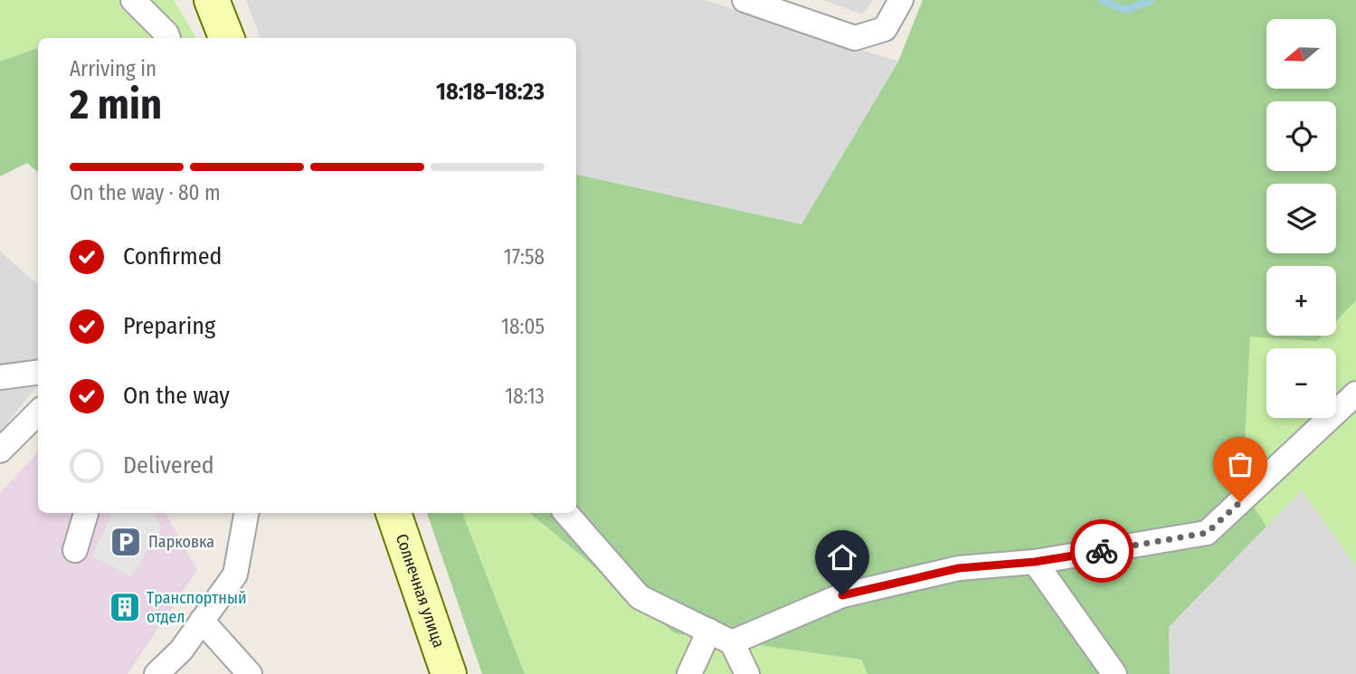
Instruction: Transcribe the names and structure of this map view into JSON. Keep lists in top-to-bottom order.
{
  "streets": {
    "street": ["Солнечная улица"]
  },
  "places": {
    "parking": ["Парковка"],
    "building": ["Транспортный отдел"]
  },
  "north": "left",
  "page": {
    "map_buttons": ["+", "−"],
    "heading": ["2 min", "Arriving in", "18:18–18:23"],
    "bar": "On the way · 80 m",
    "list": [
      ["Confirmed", "17:58"],
      ["Preparing", "18:05"],
      ["On the way", "18:13"],
      "Delivered"
    ]
  }
}
